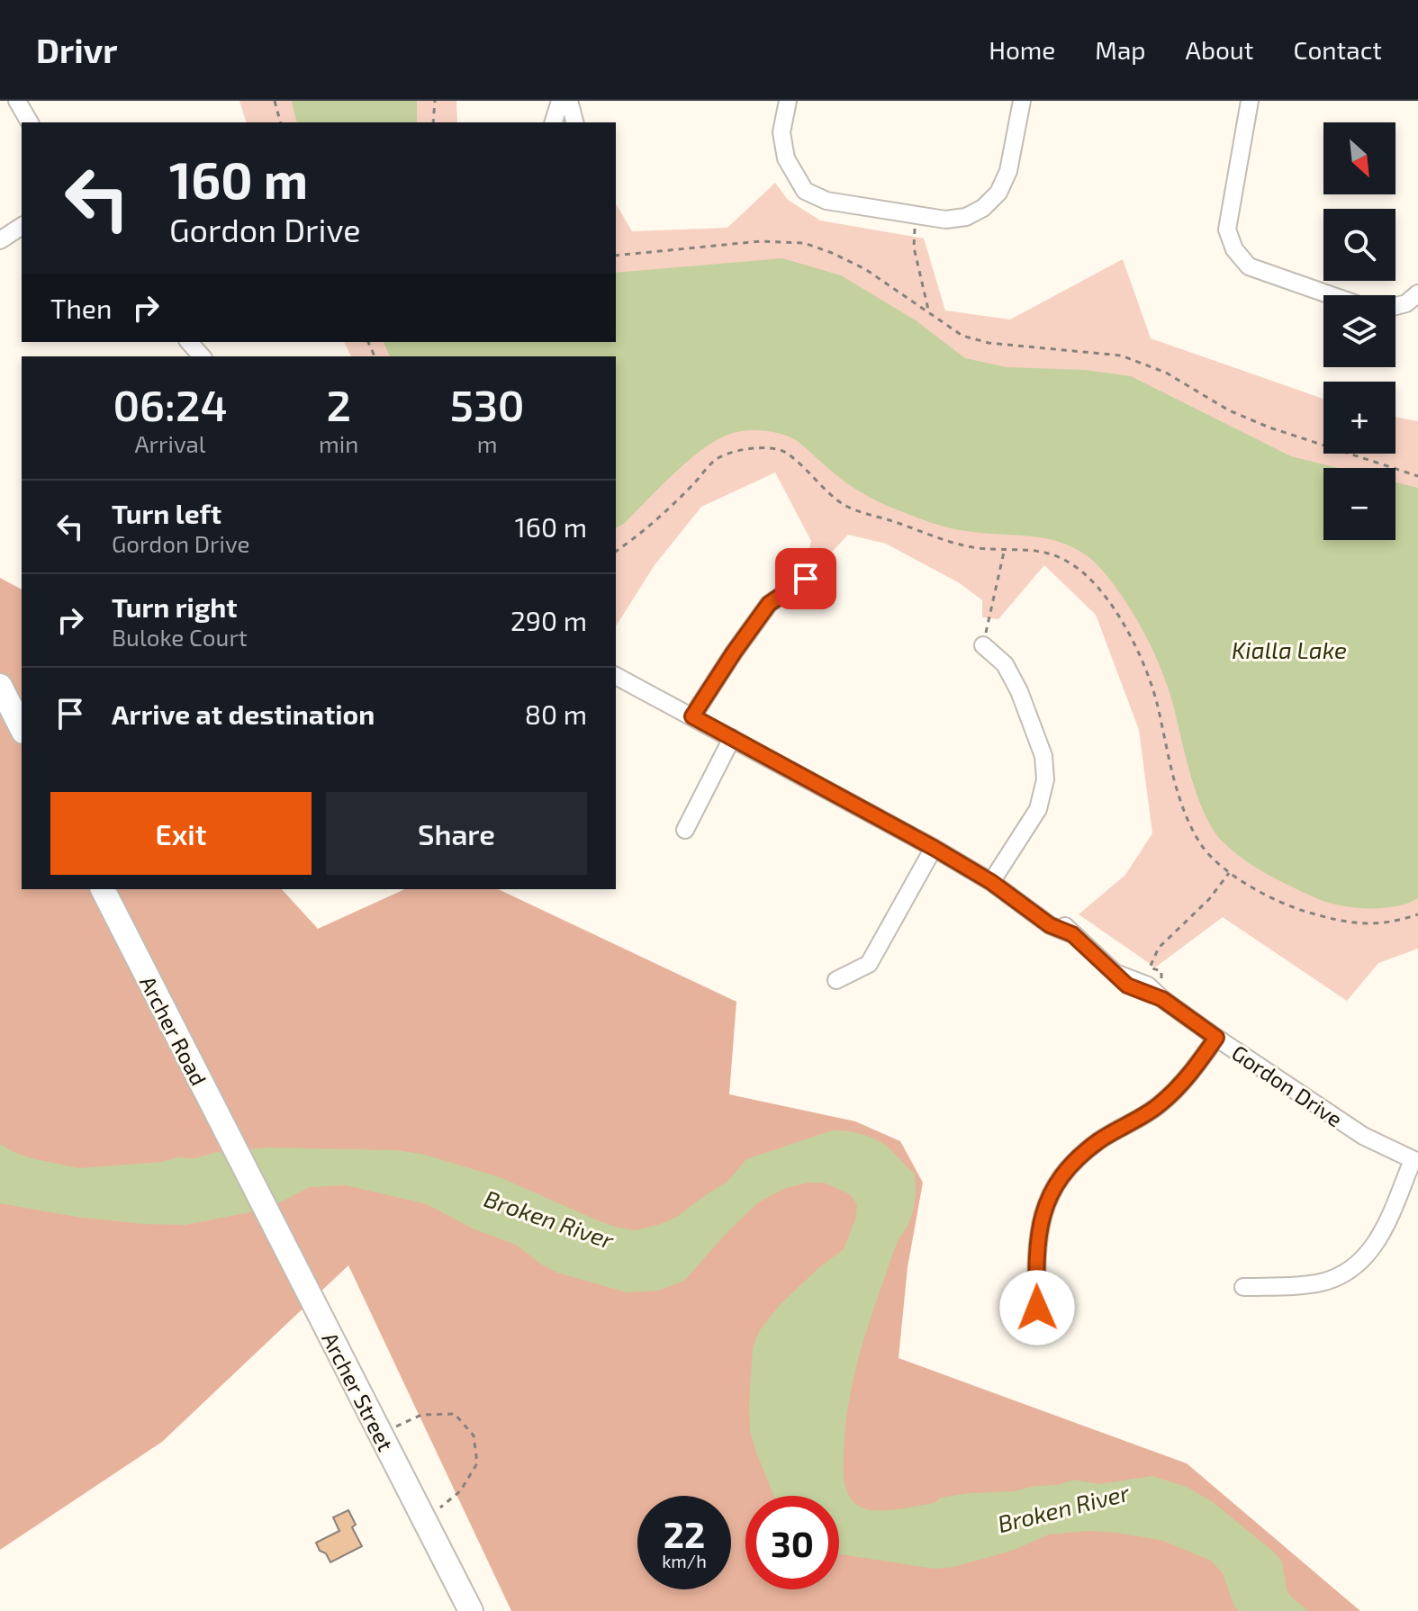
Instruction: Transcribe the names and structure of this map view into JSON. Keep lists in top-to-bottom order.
{
  "streets": {
    "main road": ["Archer Road", "Archer Street"],
    "street": ["Gordon Drive"]
  },
  "crossings": [
    ["Archer Road", "Archer Street"]
  ],
  "water": ["Kialla Lake", "Broken River"],
  "north": "bottom right",
  "page": {
    "header": "Drivr",
    "nav": [
      "Home",
      "Map",
      "About",
      "Contact"
    ],
    "map_buttons": ["+", "−"],
    "turn": ["160 m", "Gordon Drive"],
    "then": "Then",
    "eta": [
      "06:24",
      "Arrival",
      "2",
      "min",
      "530",
      "m"
    ],
    "list": [
      {
        "name": "Turn left",
        "note": "Gordon Drive",
        "value": "160 m"
      },
      {
        "name": "Turn right",
        "note": "Buloke Court",
        "value": "290 m"
      },
      {
        "name": "Arrive at destination",
        "value": "80 m"
      }
    ],
    "buttons": ["Exit", "Share"],
    "speed": "22 km/h",
    "limit": "30"
  }
}
